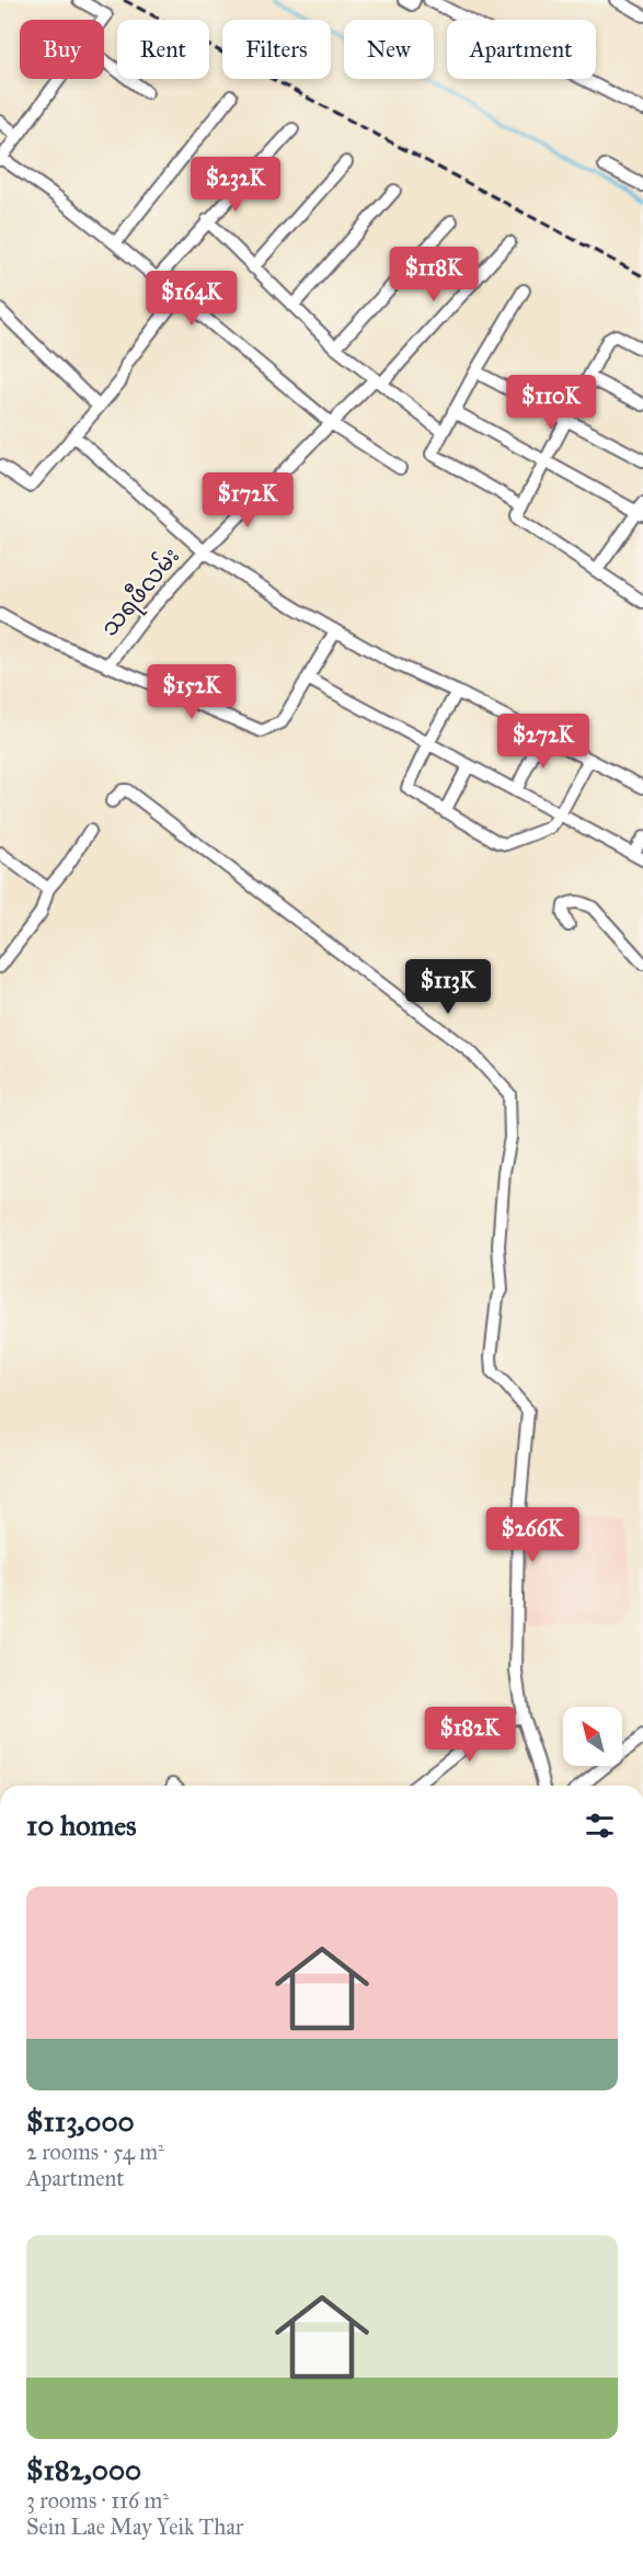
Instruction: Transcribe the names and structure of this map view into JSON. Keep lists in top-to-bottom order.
{
  "streets": {
    "street": ["သရဖီလမ်း"]
  },
  "north": "top left",
  "page": {
    "chip": [
      "Buy",
      "Rent",
      "Filters",
      "New",
      "Apartment"
    ],
    "price": [
      "$232K",
      "$118K",
      "$164K",
      "$110K",
      "$172K",
      "$152K",
      "$272K",
      "$113K",
      "$266K",
      "$182K"
    ],
    "heading": "10 homes",
    "list": [
      {
        "name": "$113,000",
        "note": "2 rooms · 54 m² · Apartment"
      },
      {
        "name": "$182,000",
        "note": "3 rooms · 116 m² · Sein Lae May Yeik Thar"
      }
    ]
  }
}
